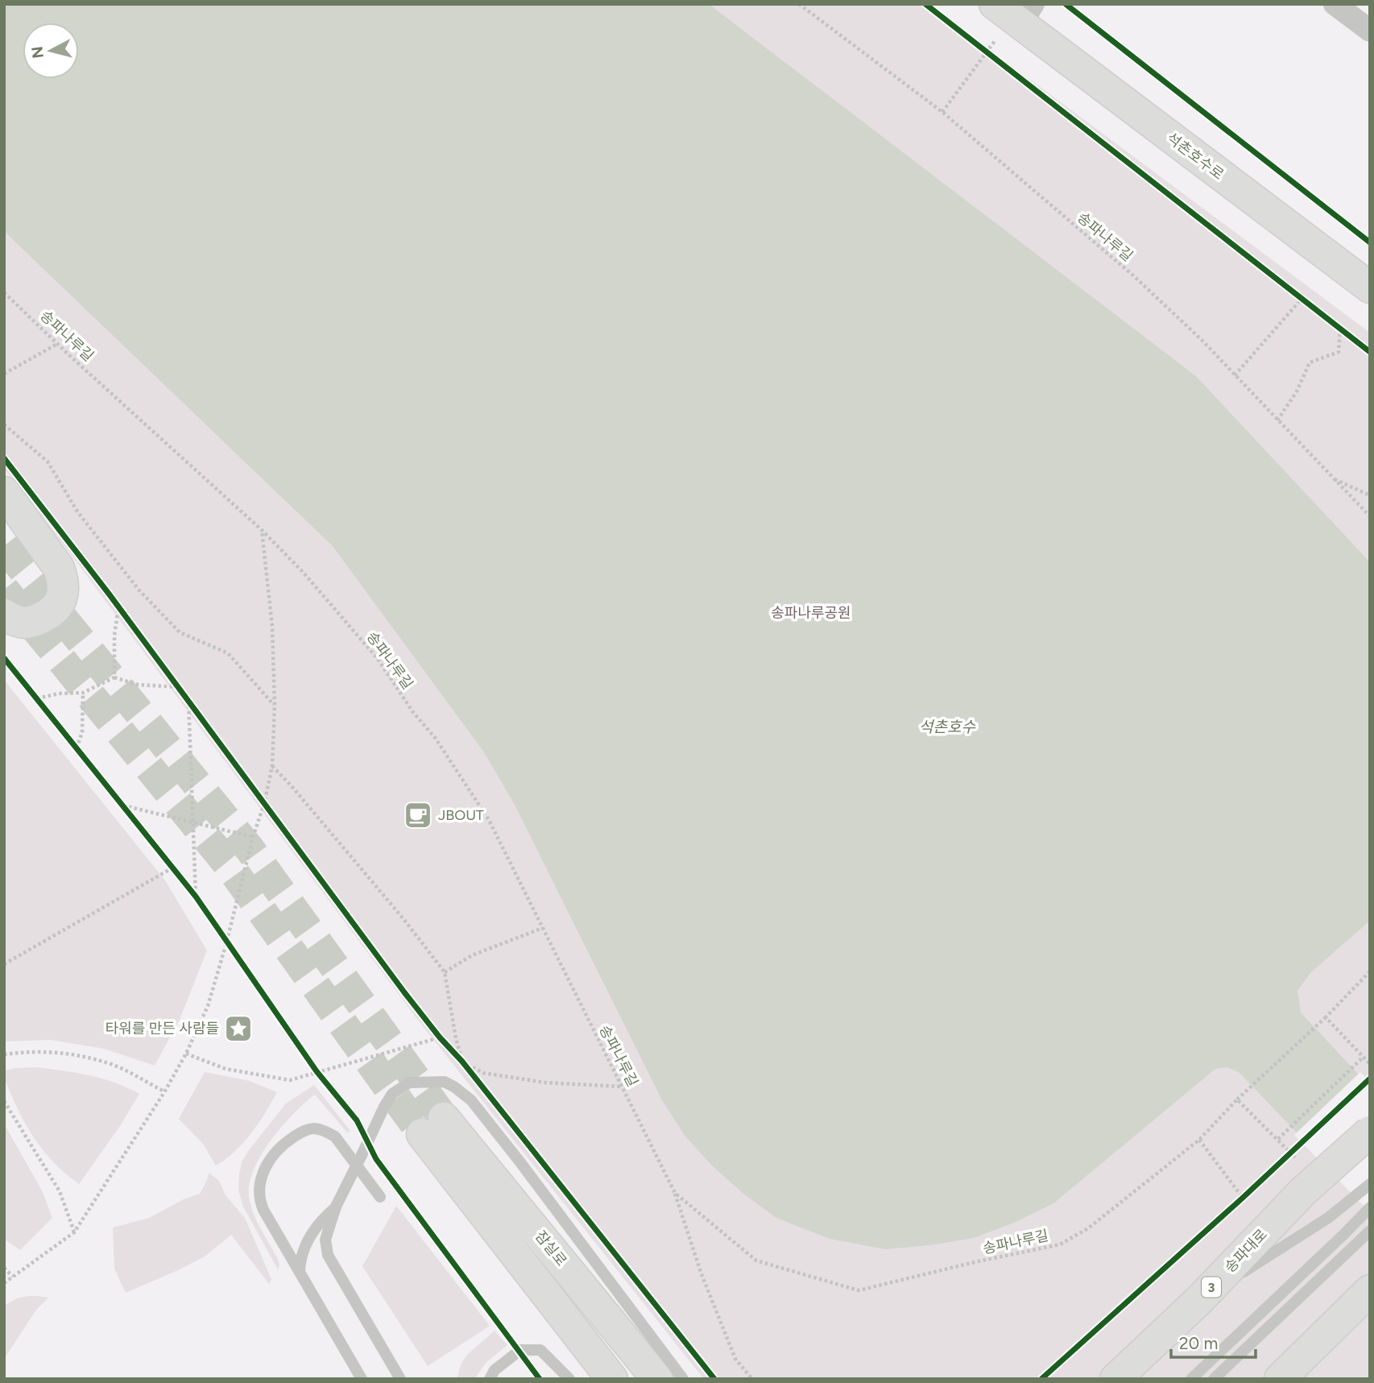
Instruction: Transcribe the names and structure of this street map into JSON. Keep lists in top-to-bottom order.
{
  "streets": {
    "street": [
      "석촌호수로",
      "잠실로",
      "송파대로",
      "3"
    ],
    "path": ["송파나루길"]
  },
  "crossings": [
    ["송파대로", "3"]
  ],
  "water": ["석촌호수"],
  "parks": ["송파나루공원"],
  "places": {
    "cafe": ["JBOUT"],
    "place": ["타워를 만든 사람들"]
  },
  "scale_bar": "20 m",
  "north": "left"
}
